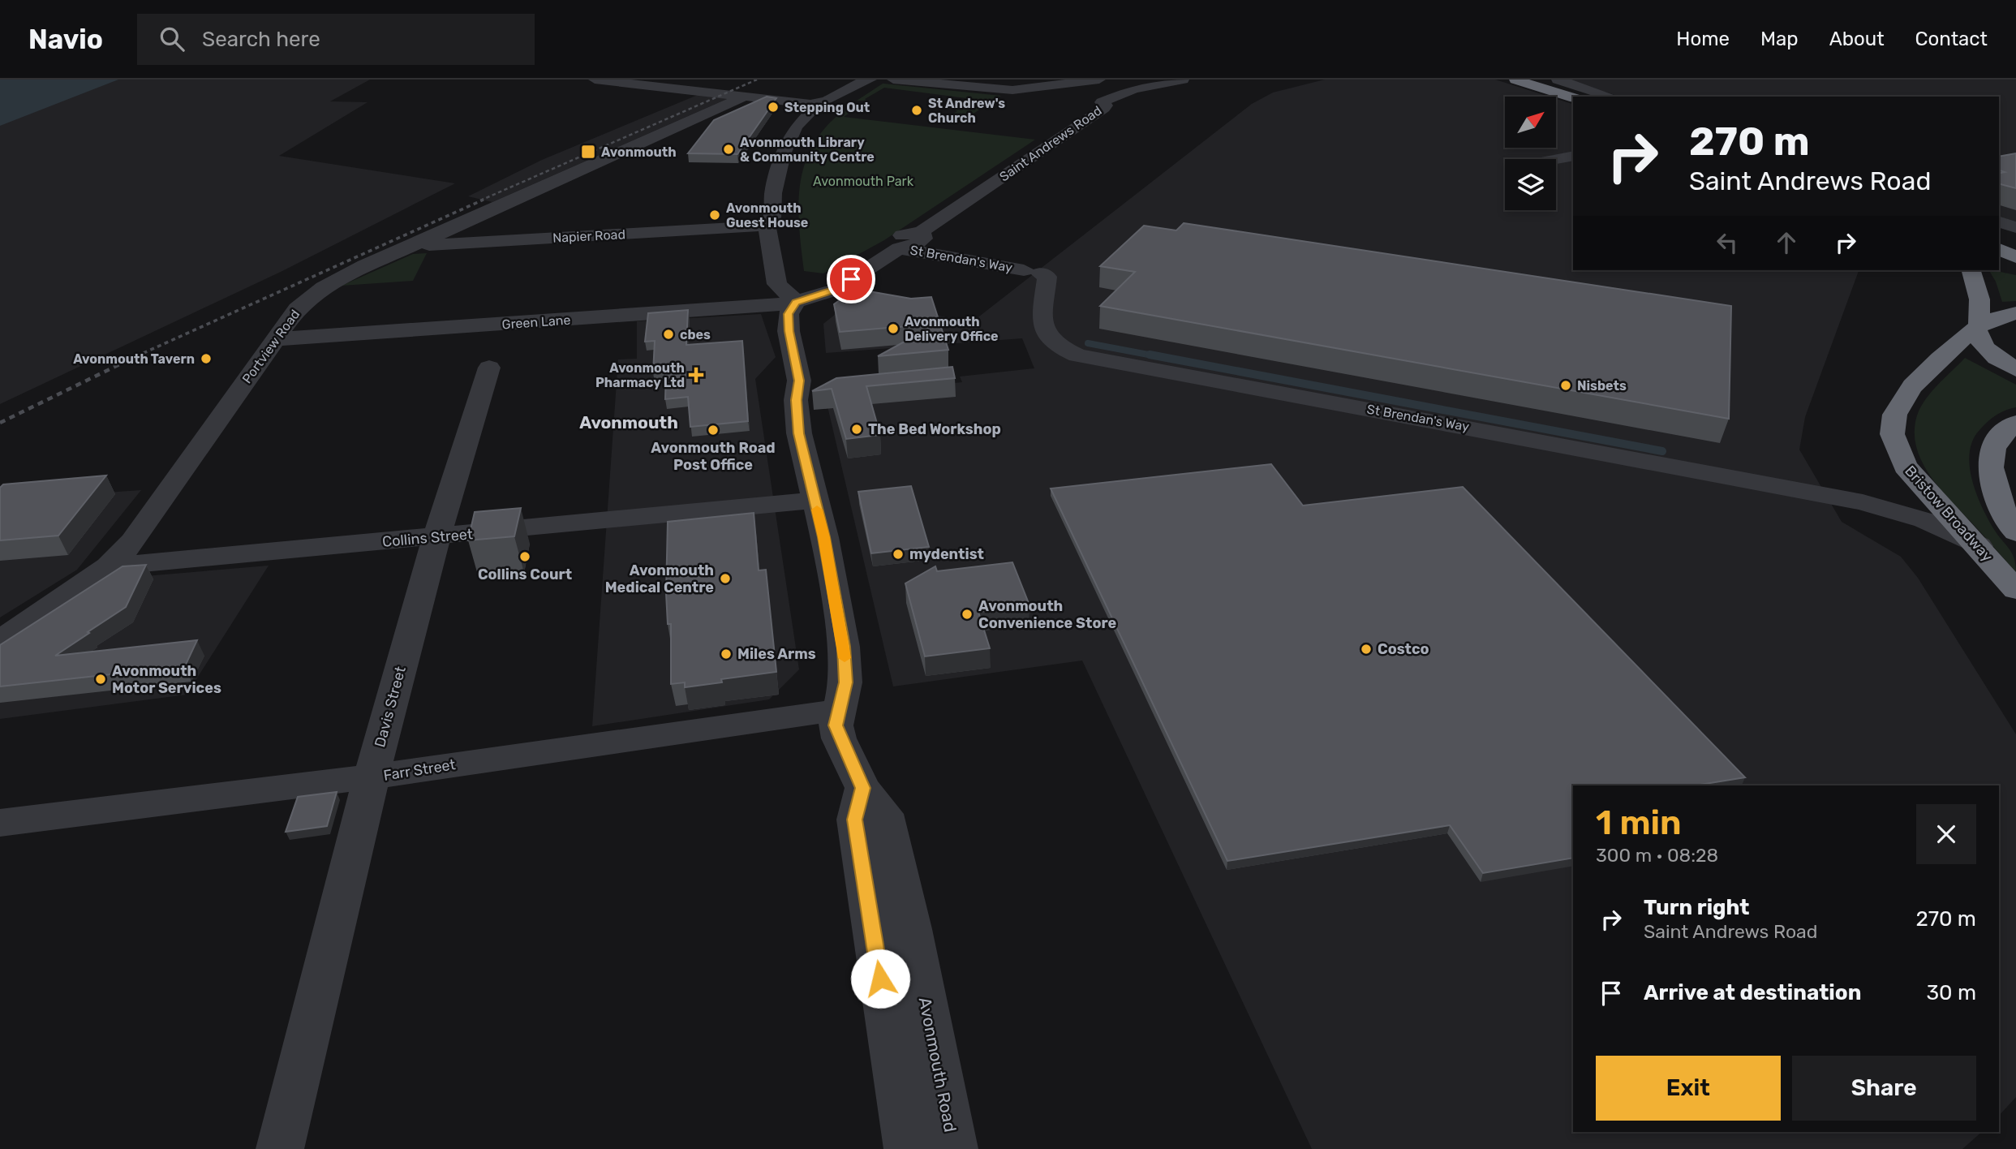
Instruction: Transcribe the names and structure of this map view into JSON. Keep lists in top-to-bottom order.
{
  "streets": {
    "highway": ["Bristow Broadway"],
    "street": [
      "Saint Andrews Road",
      "Napier Road",
      "St Brendan's Way",
      "Green Lane",
      "Portview Road",
      "Collins Street",
      "Davis Street",
      "Farr Street",
      "Avonmouth Road"
    ]
  },
  "crossings": [
    ["Saint Andrews Road", "St Brendan's Way"],
    ["Saint Andrews Road", "Green Lane"],
    ["Saint Andrews Road", "Avonmouth Road"],
    ["Napier Road", "Portview Road"],
    ["St Brendan's Way", "Bristow Broadway"],
    ["Green Lane", "Portview Road"],
    ["Green Lane", "Avonmouth Road"],
    ["Portview Road", "Collins Street"],
    ["Collins Street", "Davis Street"],
    ["Collins Street", "Avonmouth Road"],
    ["Davis Street", "Farr Street"],
    ["Farr Street", "Avonmouth Road"]
  ],
  "districts": ["Avonmouth"],
  "parks": ["Avonmouth Park"],
  "places": {
    "other": [
      "Stepping Out",
      "St Andrew's Church",
      "Avonmouth Library & Community Centre",
      "Avonmouth Guest House",
      "Avonmouth Delivery Office",
      "cbes",
      "Avonmouth Tavern",
      "Nisbets",
      "The Bed Workshop",
      "Avonmouth Road Post Office",
      "mydentist",
      "Collins Court",
      "Avonmouth Medical Centre",
      "Avonmouth Convenience Store",
      "Costco",
      "Miles Arms",
      "Avonmouth Motor Services"
    ],
    "transit": ["Avonmouth"],
    "health": ["Avonmouth Pharmacy Ltd"]
  },
  "north": "top right",
  "page": {
    "header": "Navio",
    "search": "Search here",
    "nav": [
      "Home",
      "Map",
      "About",
      "Contact"
    ],
    "turn": ["270 m", "Saint Andrews Road"],
    "heading": ["1 min", "300 m · 08:28"],
    "list": [
      {
        "name": "Turn right",
        "note": "Saint Andrews Road",
        "value": "270 m"
      },
      {
        "name": "Arrive at destination",
        "value": "30 m"
      }
    ],
    "buttons": ["Exit", "Share"]
  }
}
